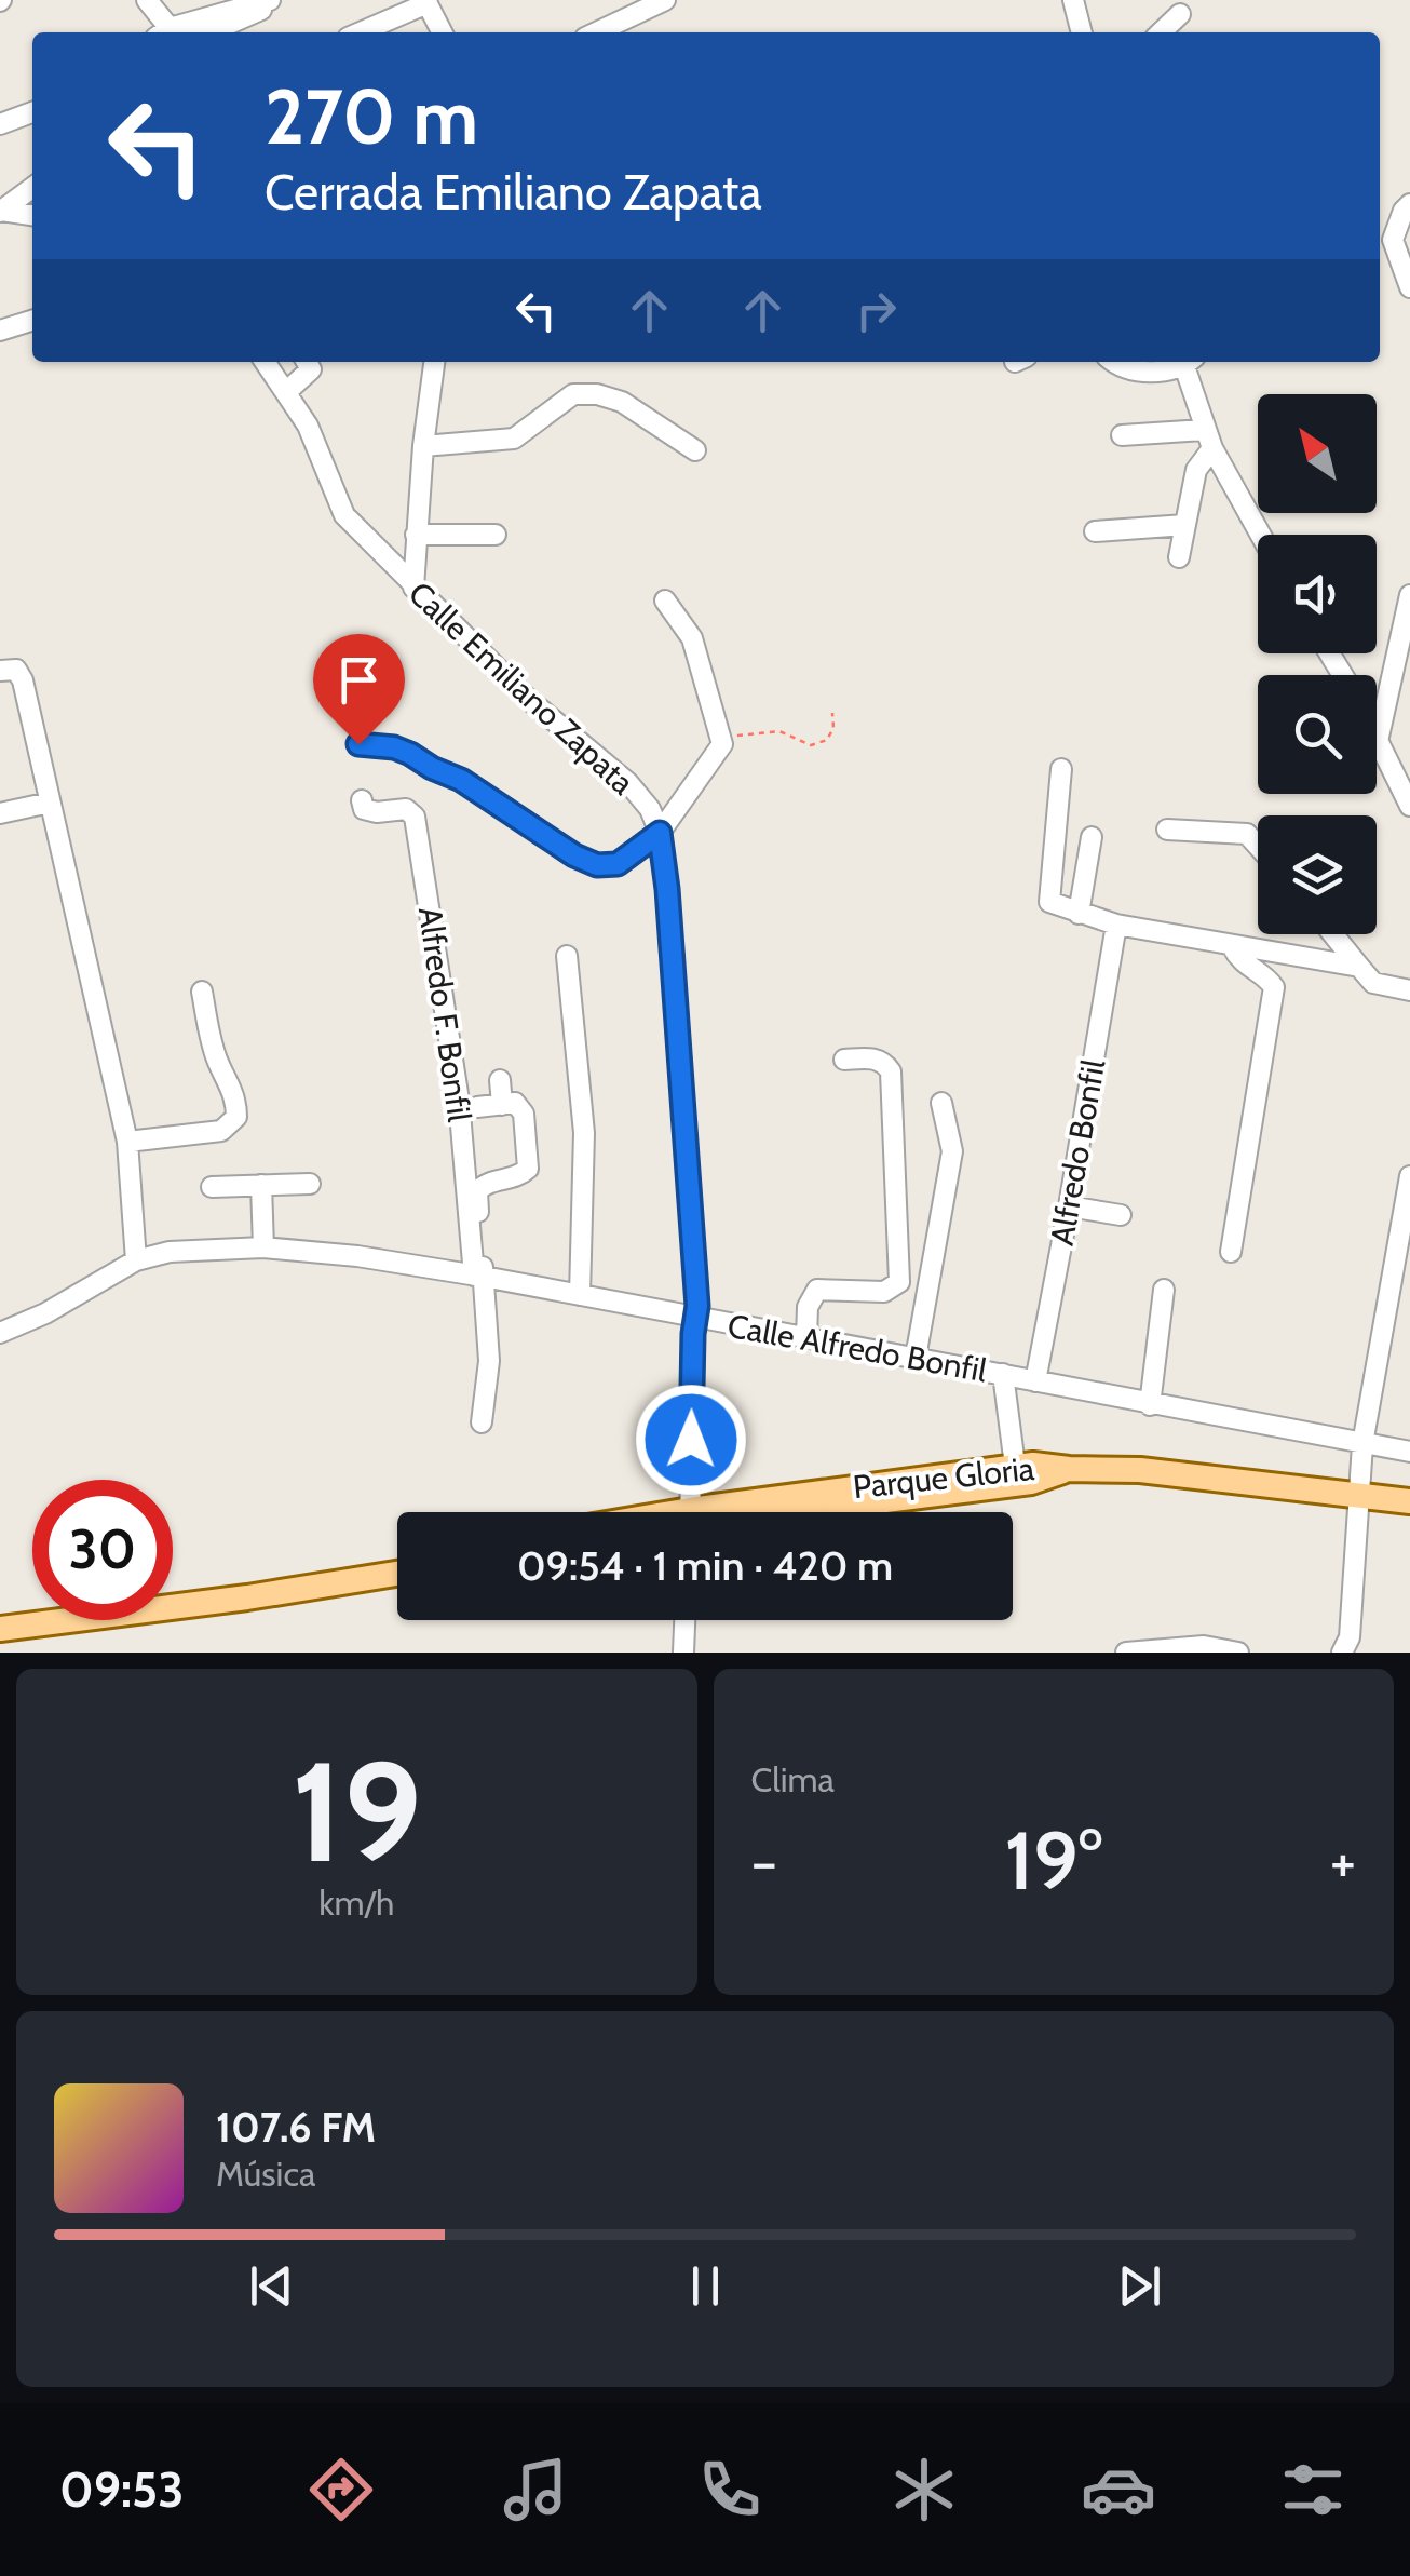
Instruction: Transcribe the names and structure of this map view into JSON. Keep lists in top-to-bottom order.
{
  "streets": {
    "main road": ["Parque Gloria"],
    "street": [
      "Calle Emiliano Zapata",
      "Alfredo F. Bonfil",
      "Alfredo Bonfil",
      "Calle Alfredo Bonfil"
    ]
  },
  "crossings": [
    ["Calle Emiliano Zapata", "Calle Alfredo Bonfil"],
    ["Alfredo F. Bonfil", "Calle Alfredo Bonfil"],
    ["Alfredo Bonfil", "Calle Alfredo Bonfil"]
  ],
  "north": "top left",
  "page": {
    "turn": ["270 m", "Cerrada Emiliano Zapata"],
    "limit": "30",
    "trip": "09:54 · 1 min · 420 m",
    "tile": [
      ["19", "km/h"],
      "Clima"
    ],
    "heat": ["−", "19°", "+"],
    "song": ["107.6 FM", "Música"],
    "tabs": "09:53"
  }
}
